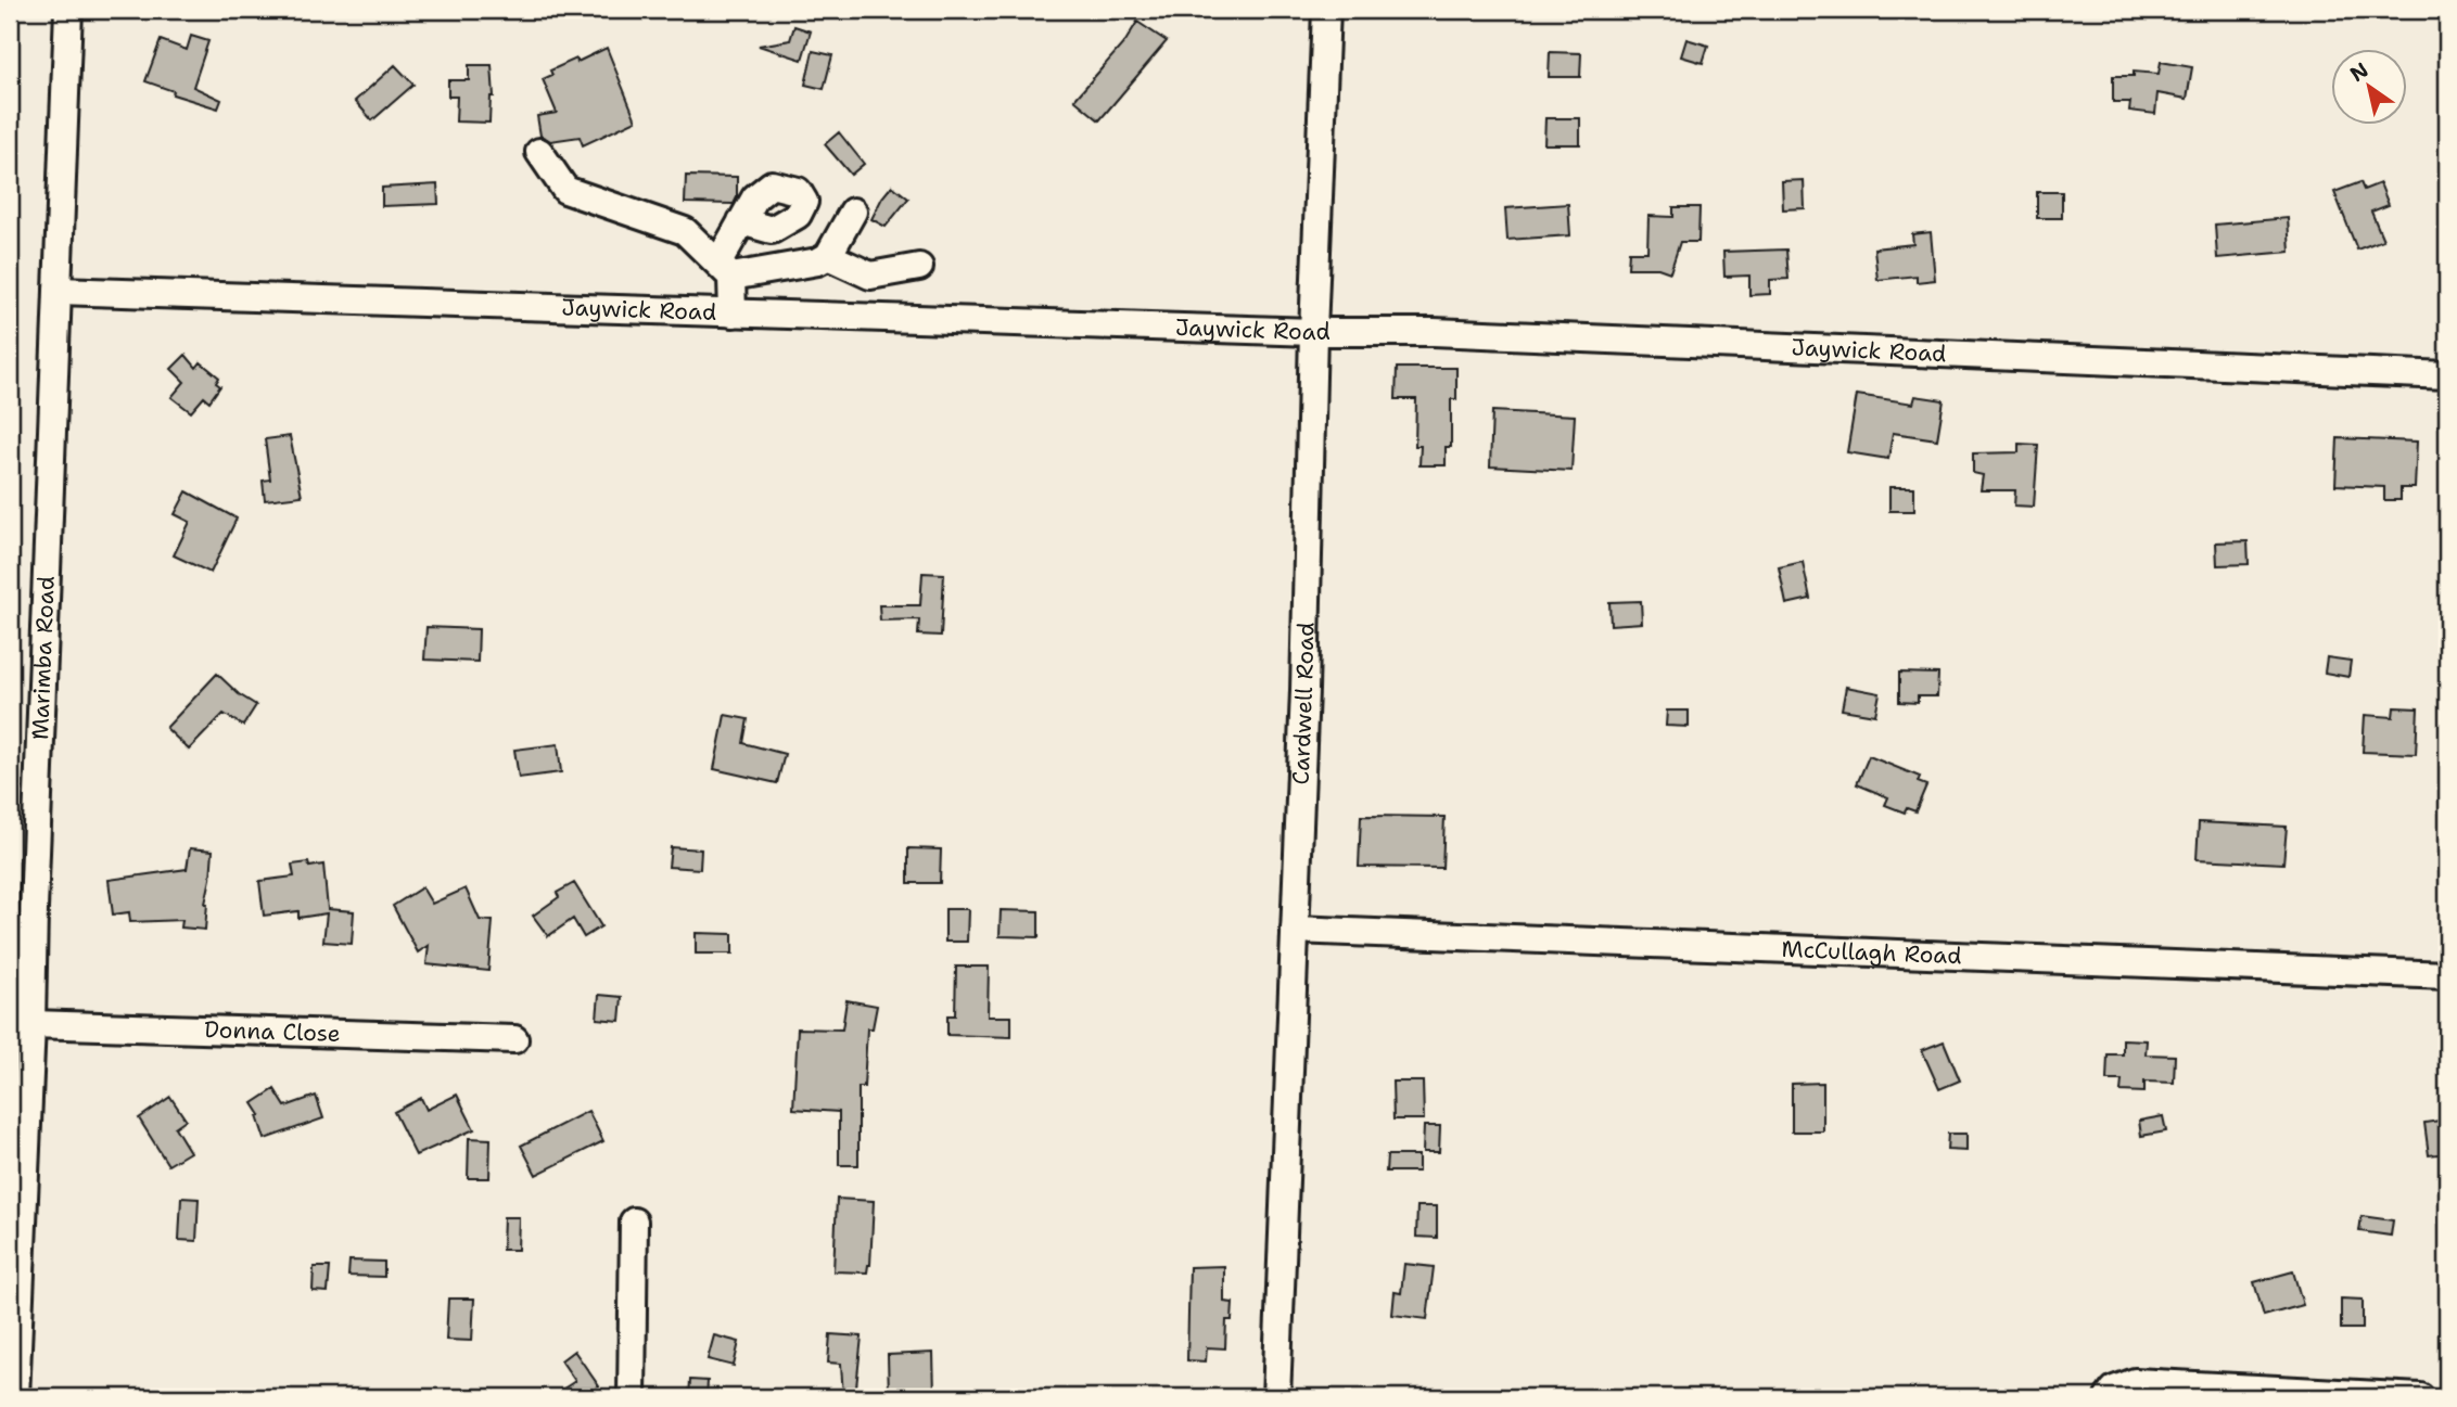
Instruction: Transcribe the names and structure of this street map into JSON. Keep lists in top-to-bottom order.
{
  "streets": {
    "street": [
      "Jaywick Road",
      "Marimba Road",
      "Cardwell Road",
      "McCullagh Road",
      "Donna Close"
    ]
  },
  "crossings": [
    ["Jaywick Road", "Marimba Road"],
    ["Jaywick Road", "Cardwell Road"],
    ["Marimba Road", "Donna Close"],
    ["Cardwell Road", "McCullagh Road"]
  ],
  "north": "top left"
}
